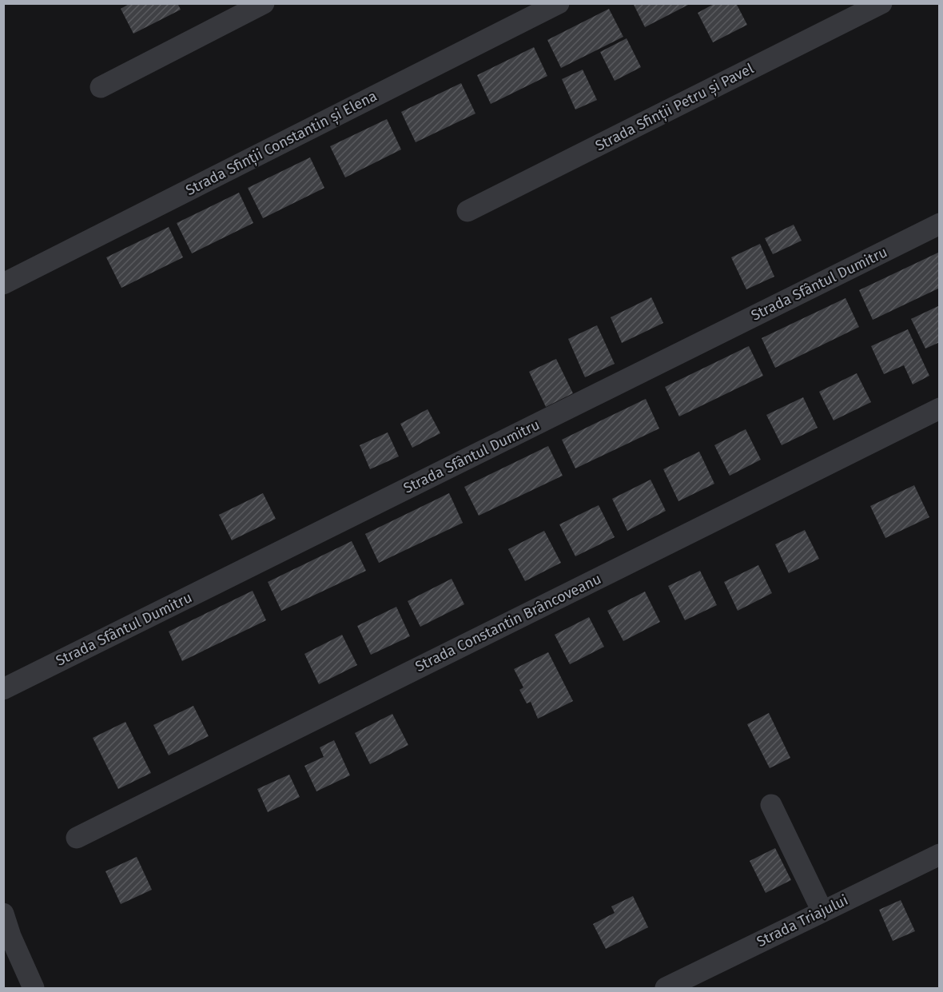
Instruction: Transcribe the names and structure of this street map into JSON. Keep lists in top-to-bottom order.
{
  "streets": {
    "street": [
      "Strada Sfinții Petru și Pavel",
      "Strada Sfinții Constantin și Elena",
      "Strada Sfântul Dumitru",
      "Strada Constantin Brâncoveanu",
      "Strada Triajului"
    ]
  }
}
